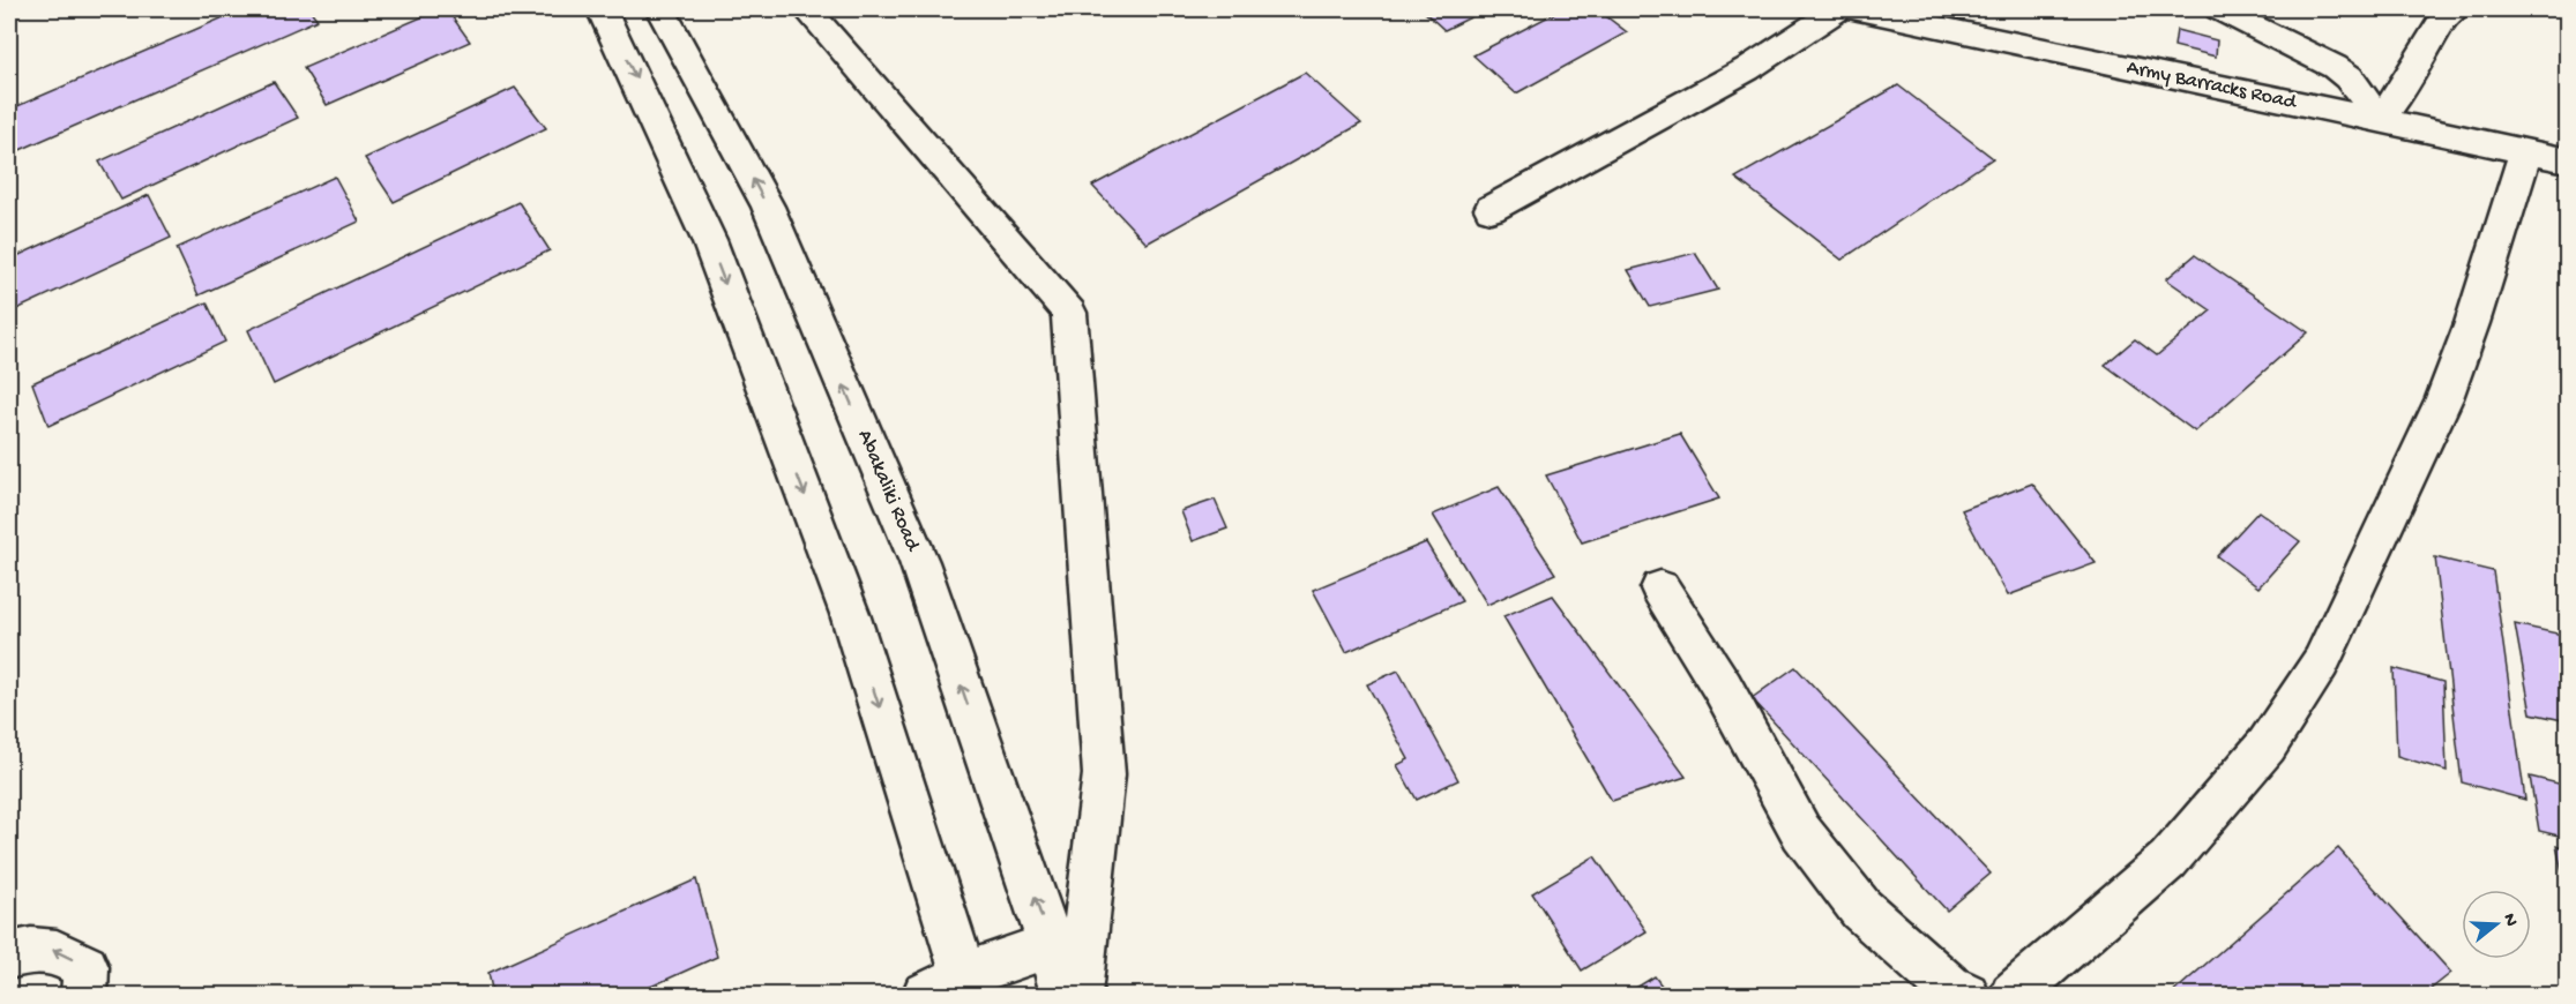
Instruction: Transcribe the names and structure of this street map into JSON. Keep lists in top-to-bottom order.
{
  "streets": {
    "street": ["Army Barracks Road", "Abakaliki Road"]
  },
  "north": "right"
}
